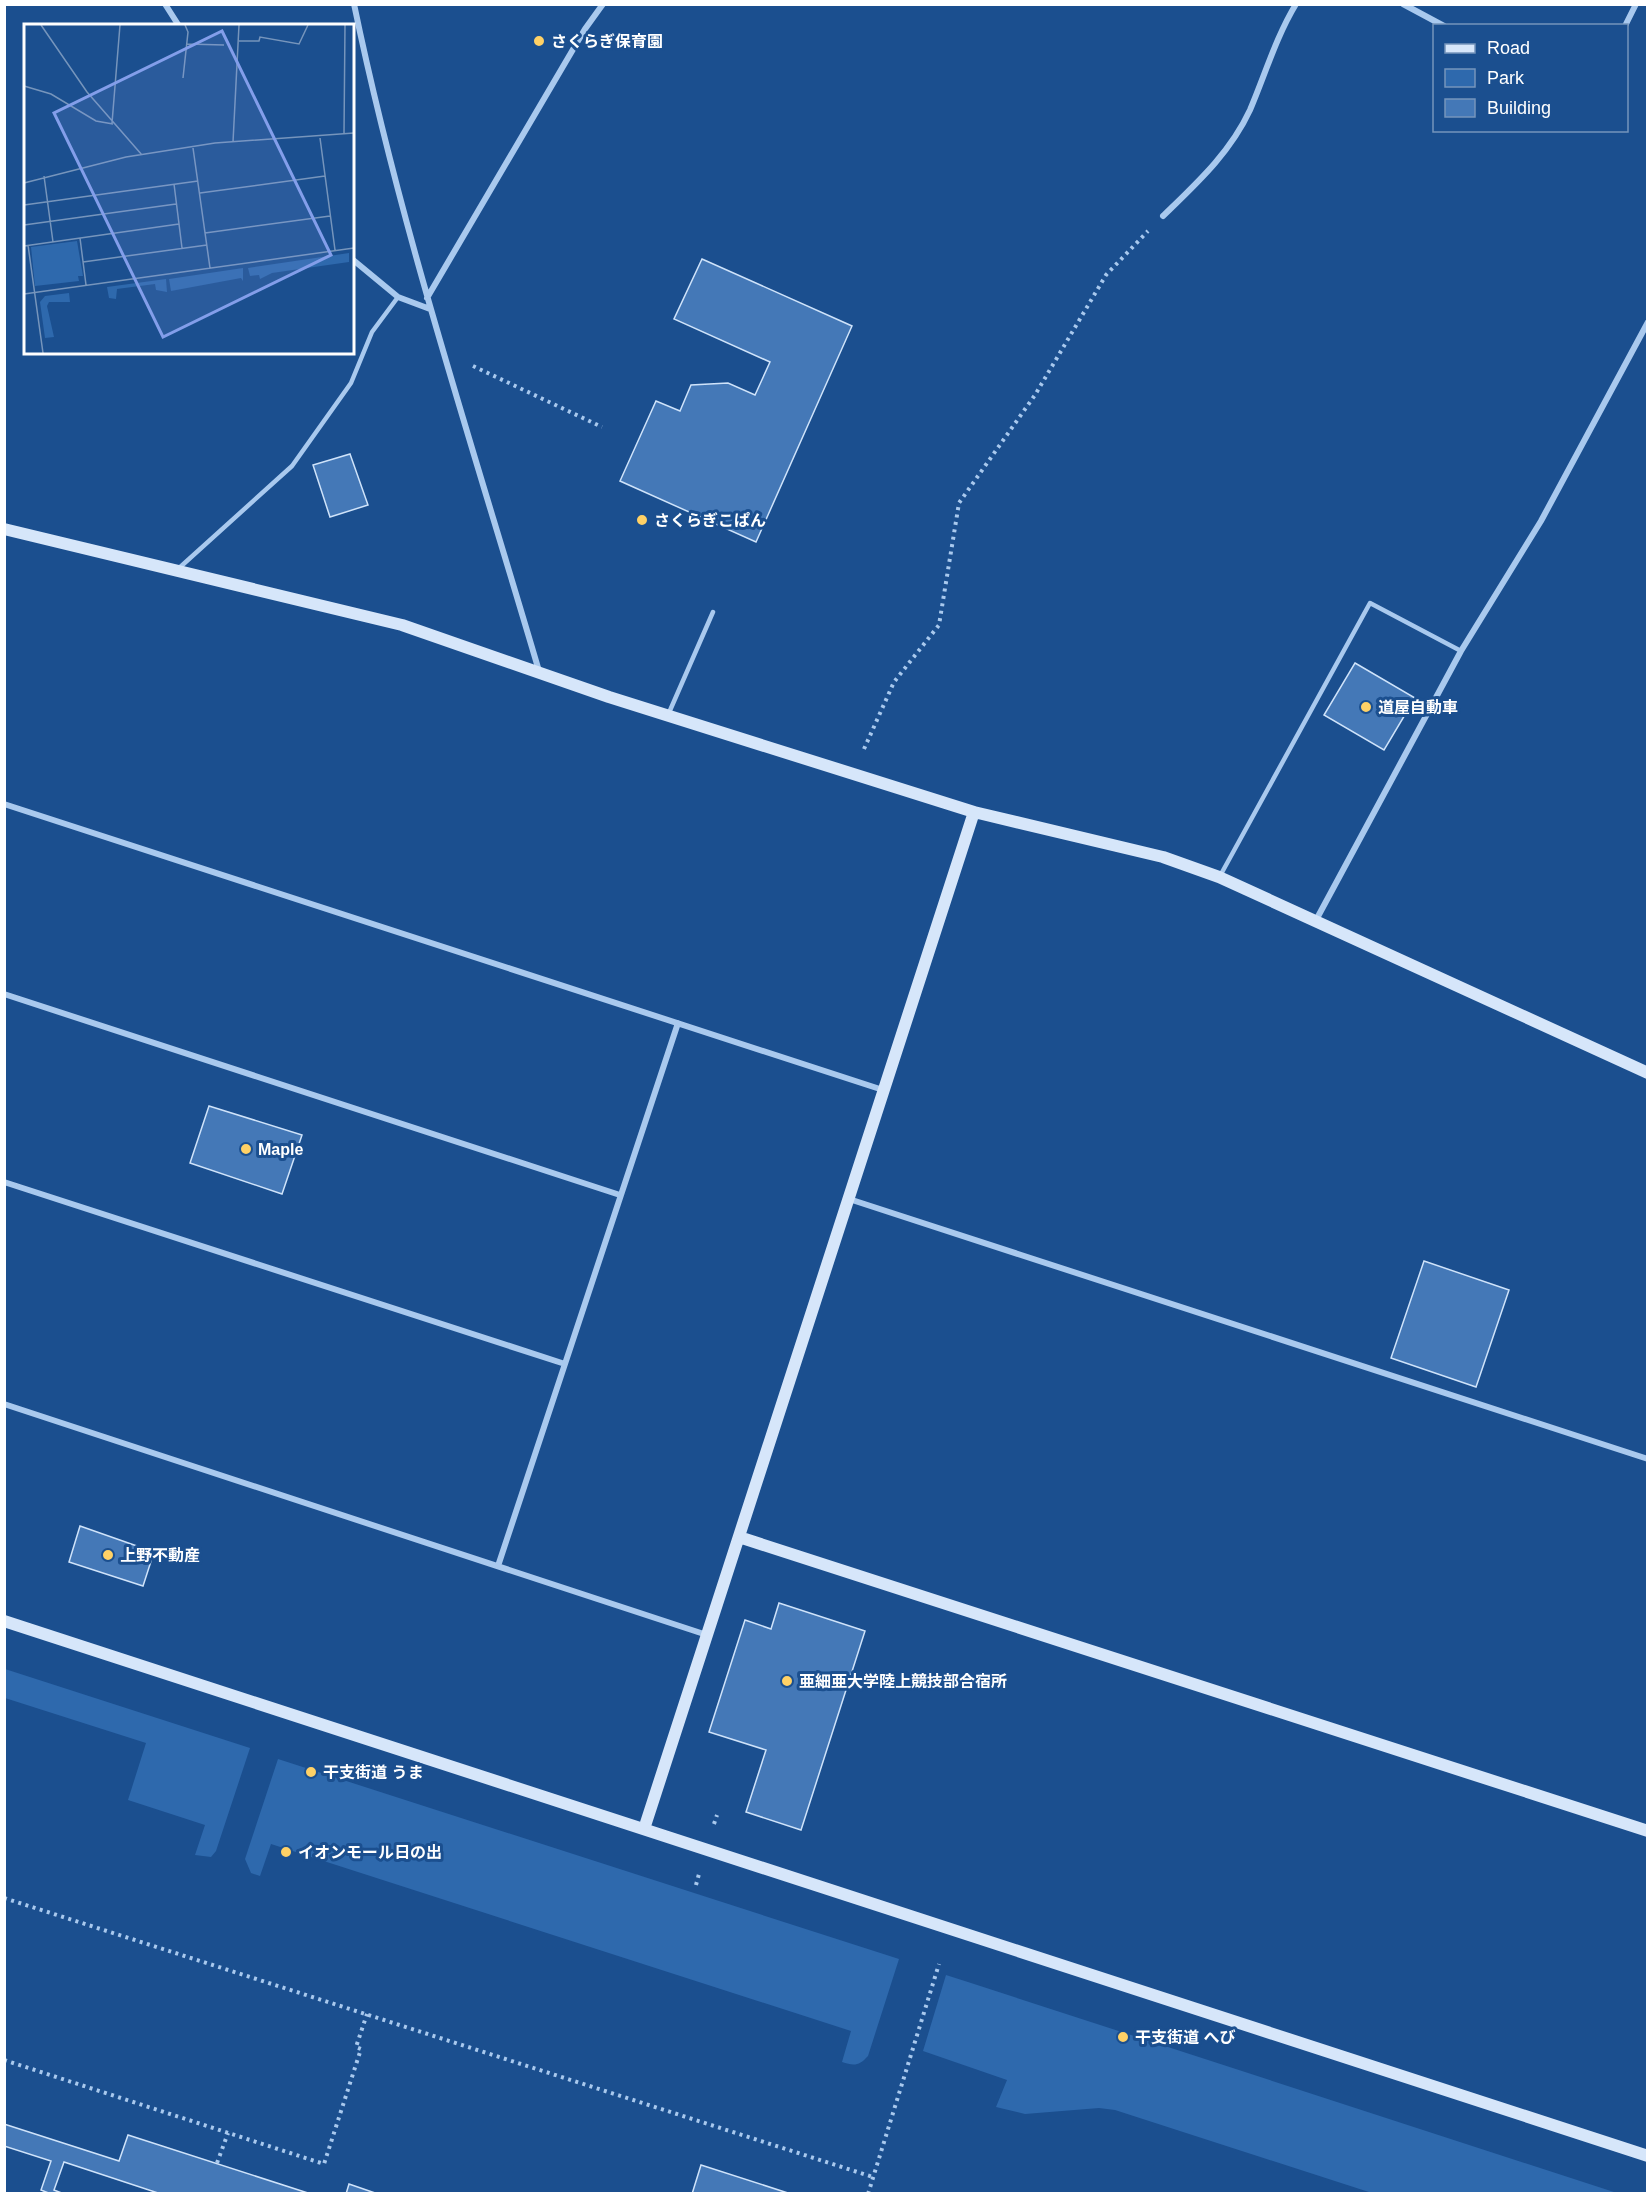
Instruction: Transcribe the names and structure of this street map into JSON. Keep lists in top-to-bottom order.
{
  "places": [
    "さくらぎ保育園",
    "さくらぎこぱん",
    "道屋自動車",
    "Maple",
    "上野不動産",
    "亜細亜大学陸上競技部合宿所",
    "干支街道 うま",
    "イオンモール日の出",
    "干支街道 へび"
  ],
  "legend": ["Road", "Park", "Building"]
}
